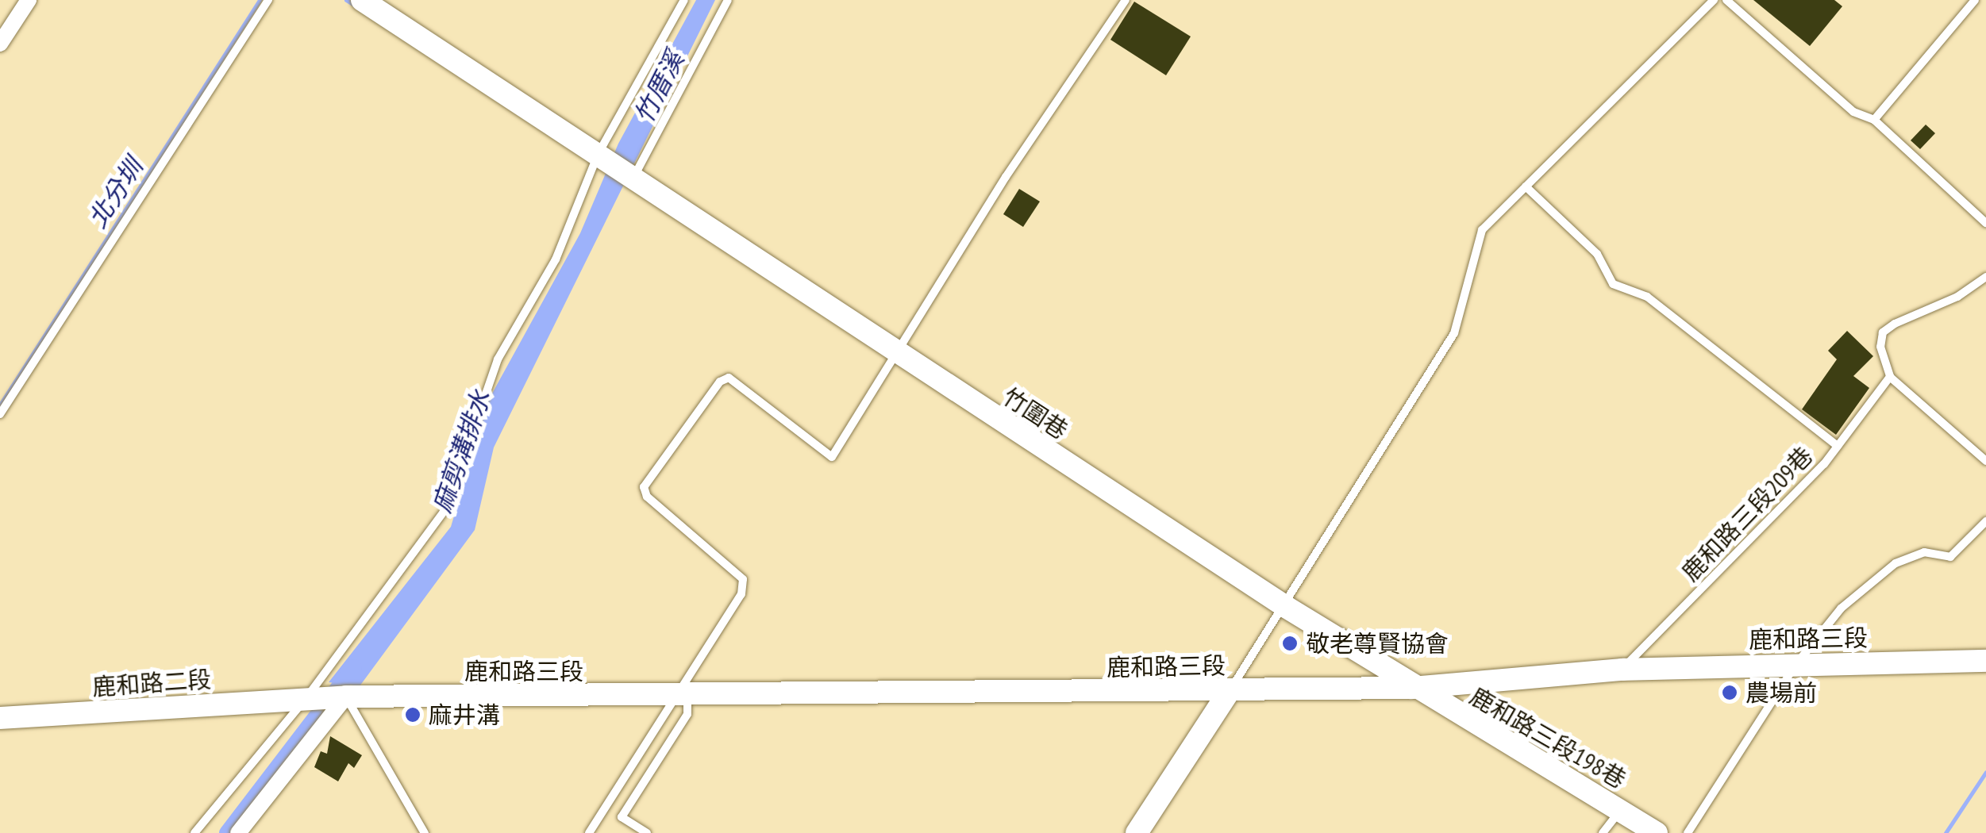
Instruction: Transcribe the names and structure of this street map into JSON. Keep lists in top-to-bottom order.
{
  "streets": {
    "main road": [
      "竹圍巷",
      "鹿和路三段",
      "鹿和路二段",
      "鹿和路三段198巷"
    ],
    "lane": ["鹿和路三段209巷"]
  },
  "crossings": [
    ["竹圍巷", "鹿和路三段"],
    ["竹圍巷", "鹿和路三段198巷"],
    ["鹿和路三段209巷", "鹿和路三段"],
    ["鹿和路三段", "鹿和路二段"],
    ["鹿和路三段", "鹿和路三段198巷"]
  ],
  "water": ["竹厝溪", "北分圳", "麻剪溝排水"],
  "places": ["敬老尊賢協會", "農場前", "麻井溝"]
}
